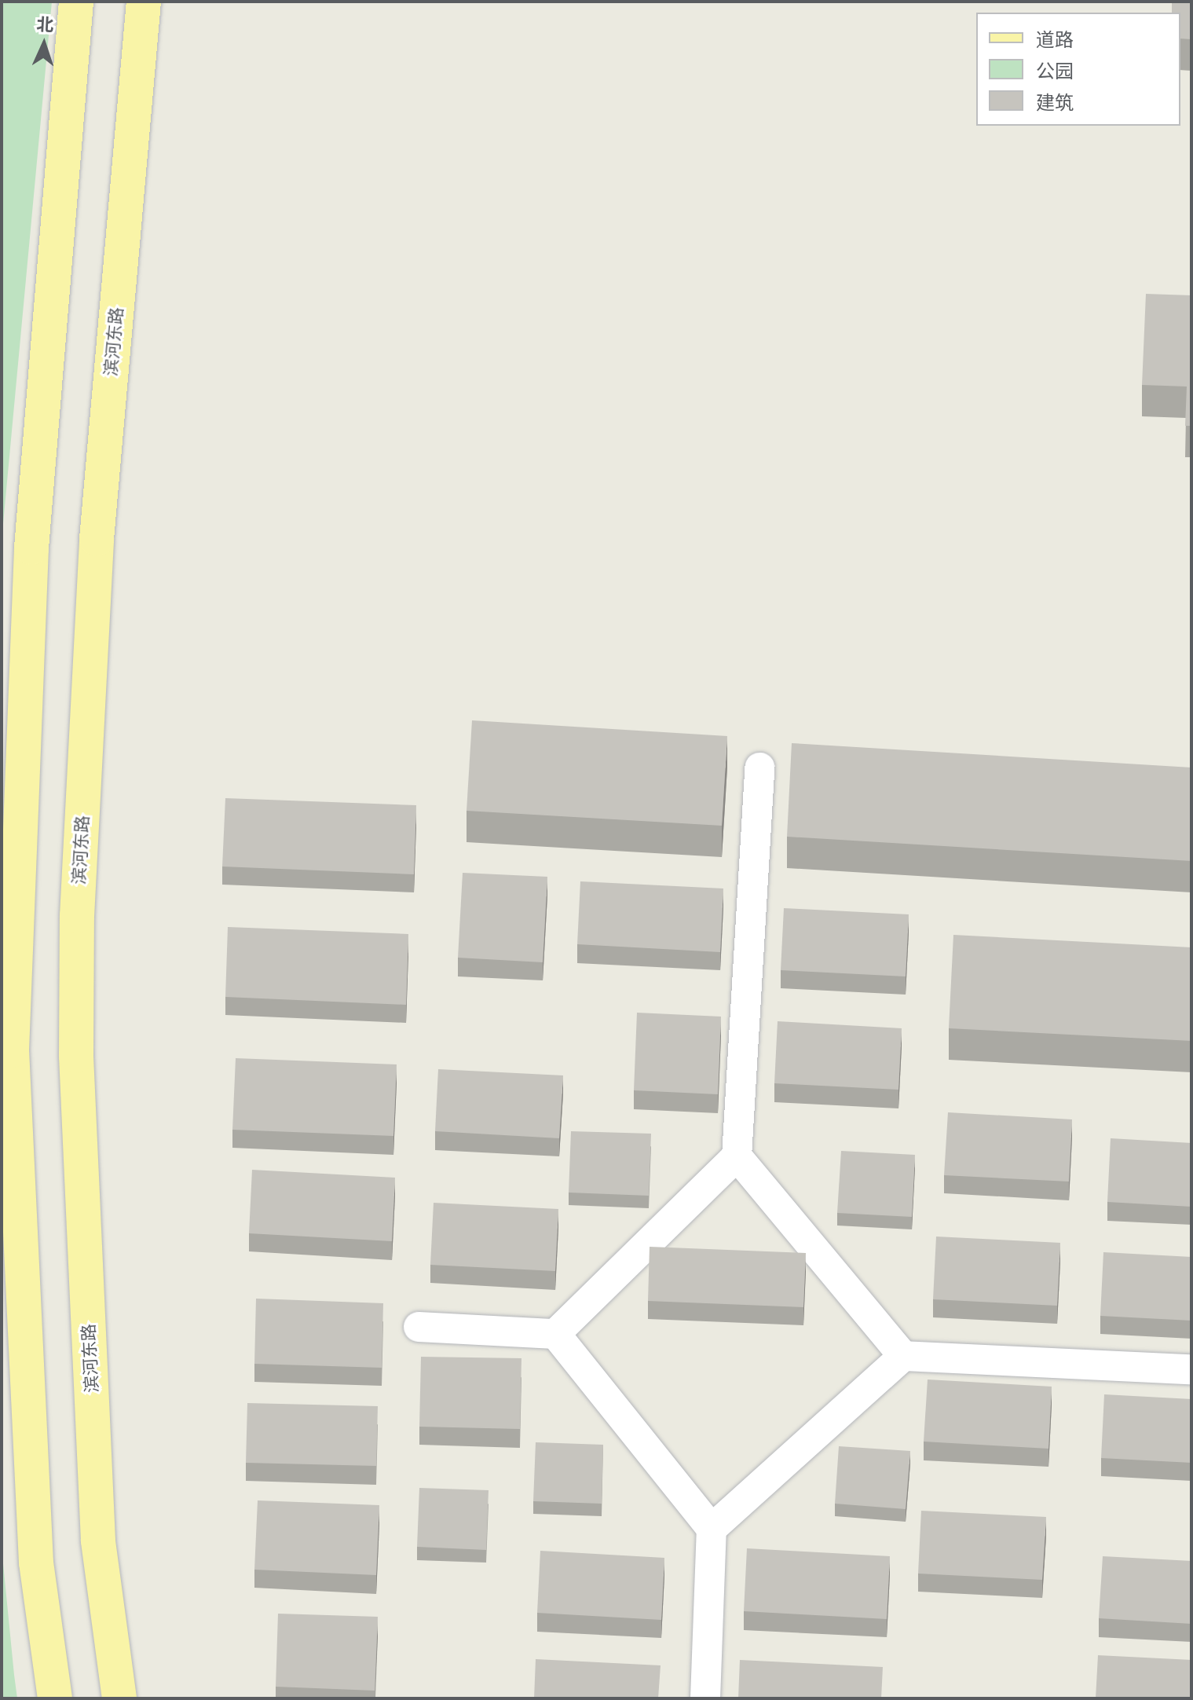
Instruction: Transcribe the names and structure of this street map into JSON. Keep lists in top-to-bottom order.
{
  "streets": {
    "main road": ["滨河东路"]
  },
  "legend": ["道路", "公园", "建筑"],
  "north": "top"
}
